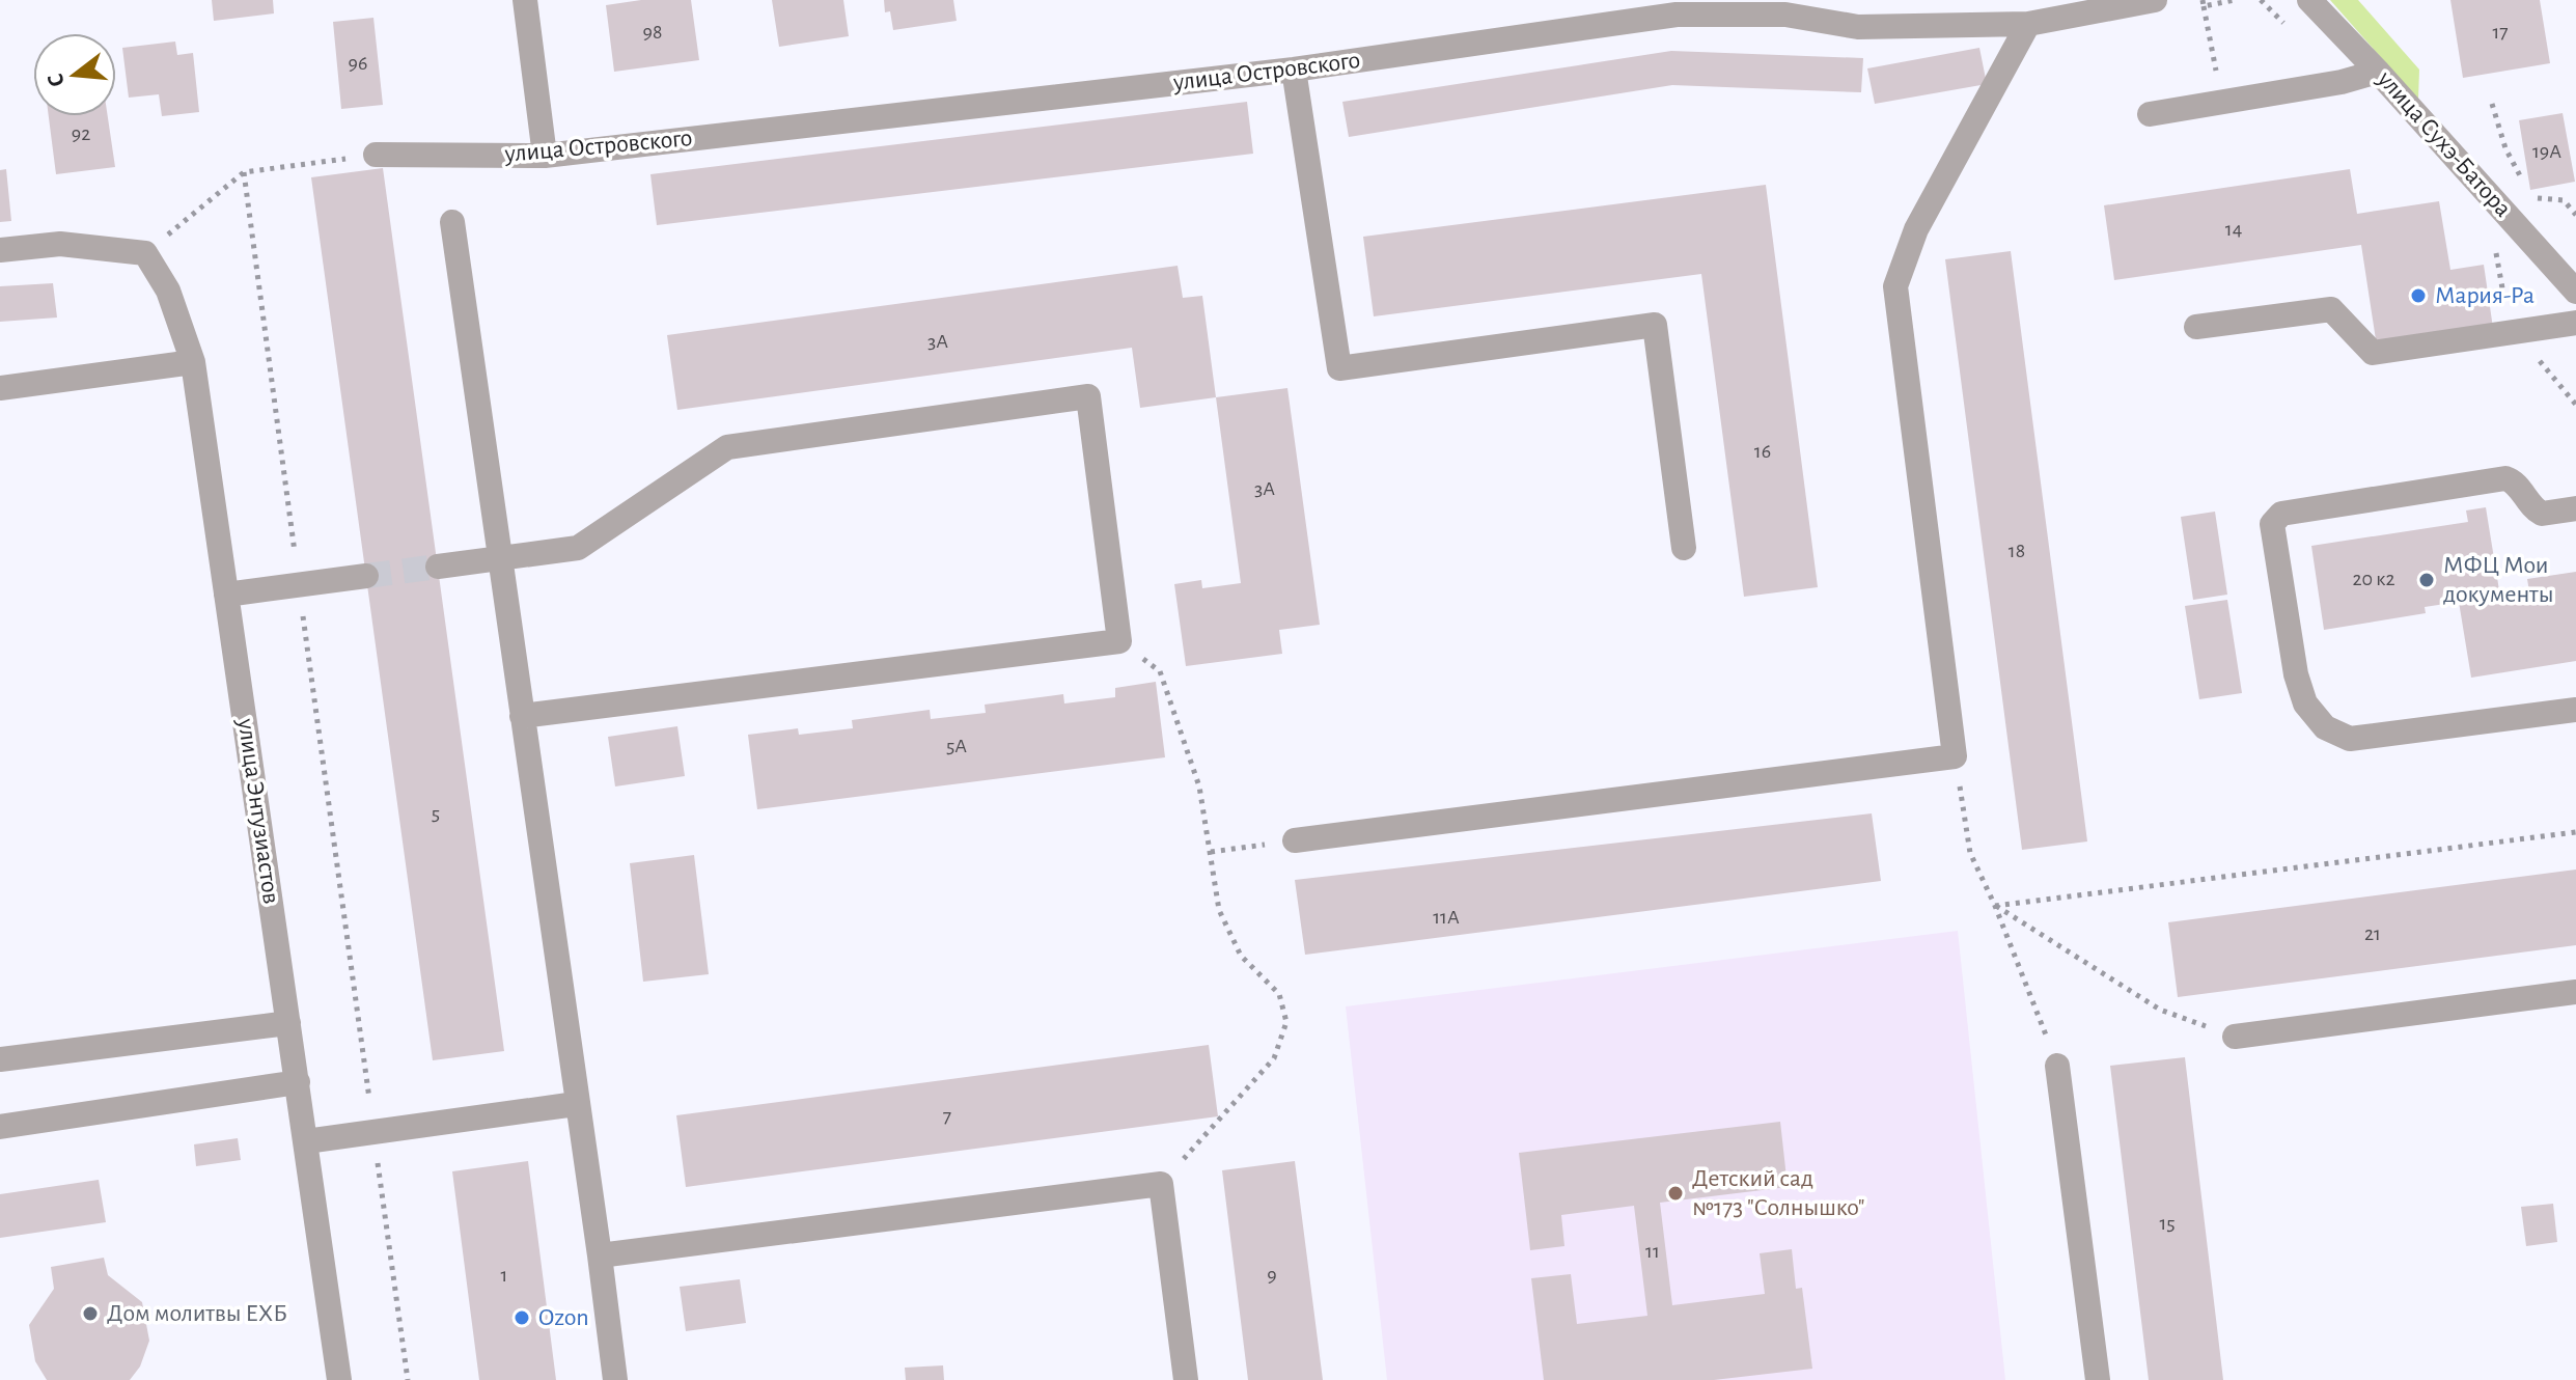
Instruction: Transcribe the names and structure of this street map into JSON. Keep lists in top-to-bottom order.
{
  "streets": {
    "street": ["улица Островского", "улица Сухэ-Батора", "улица Энтузиастов"]
  },
  "places": [
    "Мария-Ра",
    "МФЦ Мои документы",
    "Детский сад №173 \"Солнышко\"",
    "Дом молитвы ЕХБ",
    "Ozon"
  ],
  "house_numbers": [
    "98",
    "17",
    "96",
    "92",
    "19А",
    "14",
    "3А",
    "16",
    "3А",
    "18",
    "20 к2",
    "5А",
    "5",
    "11А",
    "21",
    "7",
    "15",
    "11",
    "1",
    "9"
  ],
  "north": "left"
}
